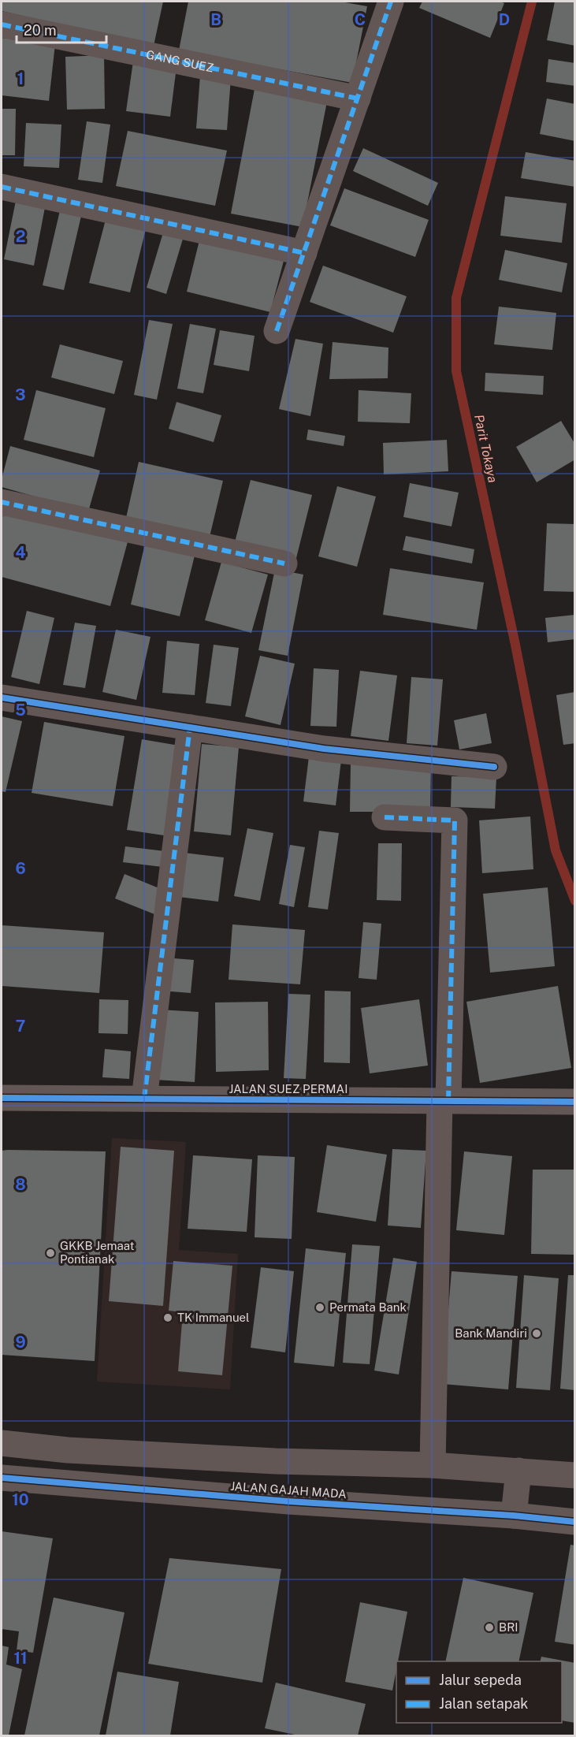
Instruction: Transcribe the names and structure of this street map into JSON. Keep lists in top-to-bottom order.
{
  "streets": {
    "street": ["GANG SUEZ", "JALAN SUEZ PERMAI", "JALAN GAJAH MADA"]
  },
  "water": ["Parit Tokaya"],
  "places": [
    "GKKB Jemaat Pontianak",
    "Permata Bank",
    "TK Immanuel",
    "Bank Mandiri",
    "BRI"
  ],
  "legend": ["Jalur sepeda", "Jalan setapak"],
  "scale_bar": "20 m",
  "grid": {
    "columns": ["B", "C", "D"],
    "rows": [
      "1",
      "2",
      "3",
      "4",
      "5",
      "6",
      "7",
      "8",
      "9",
      "10",
      "11"
    ]
  }
}
